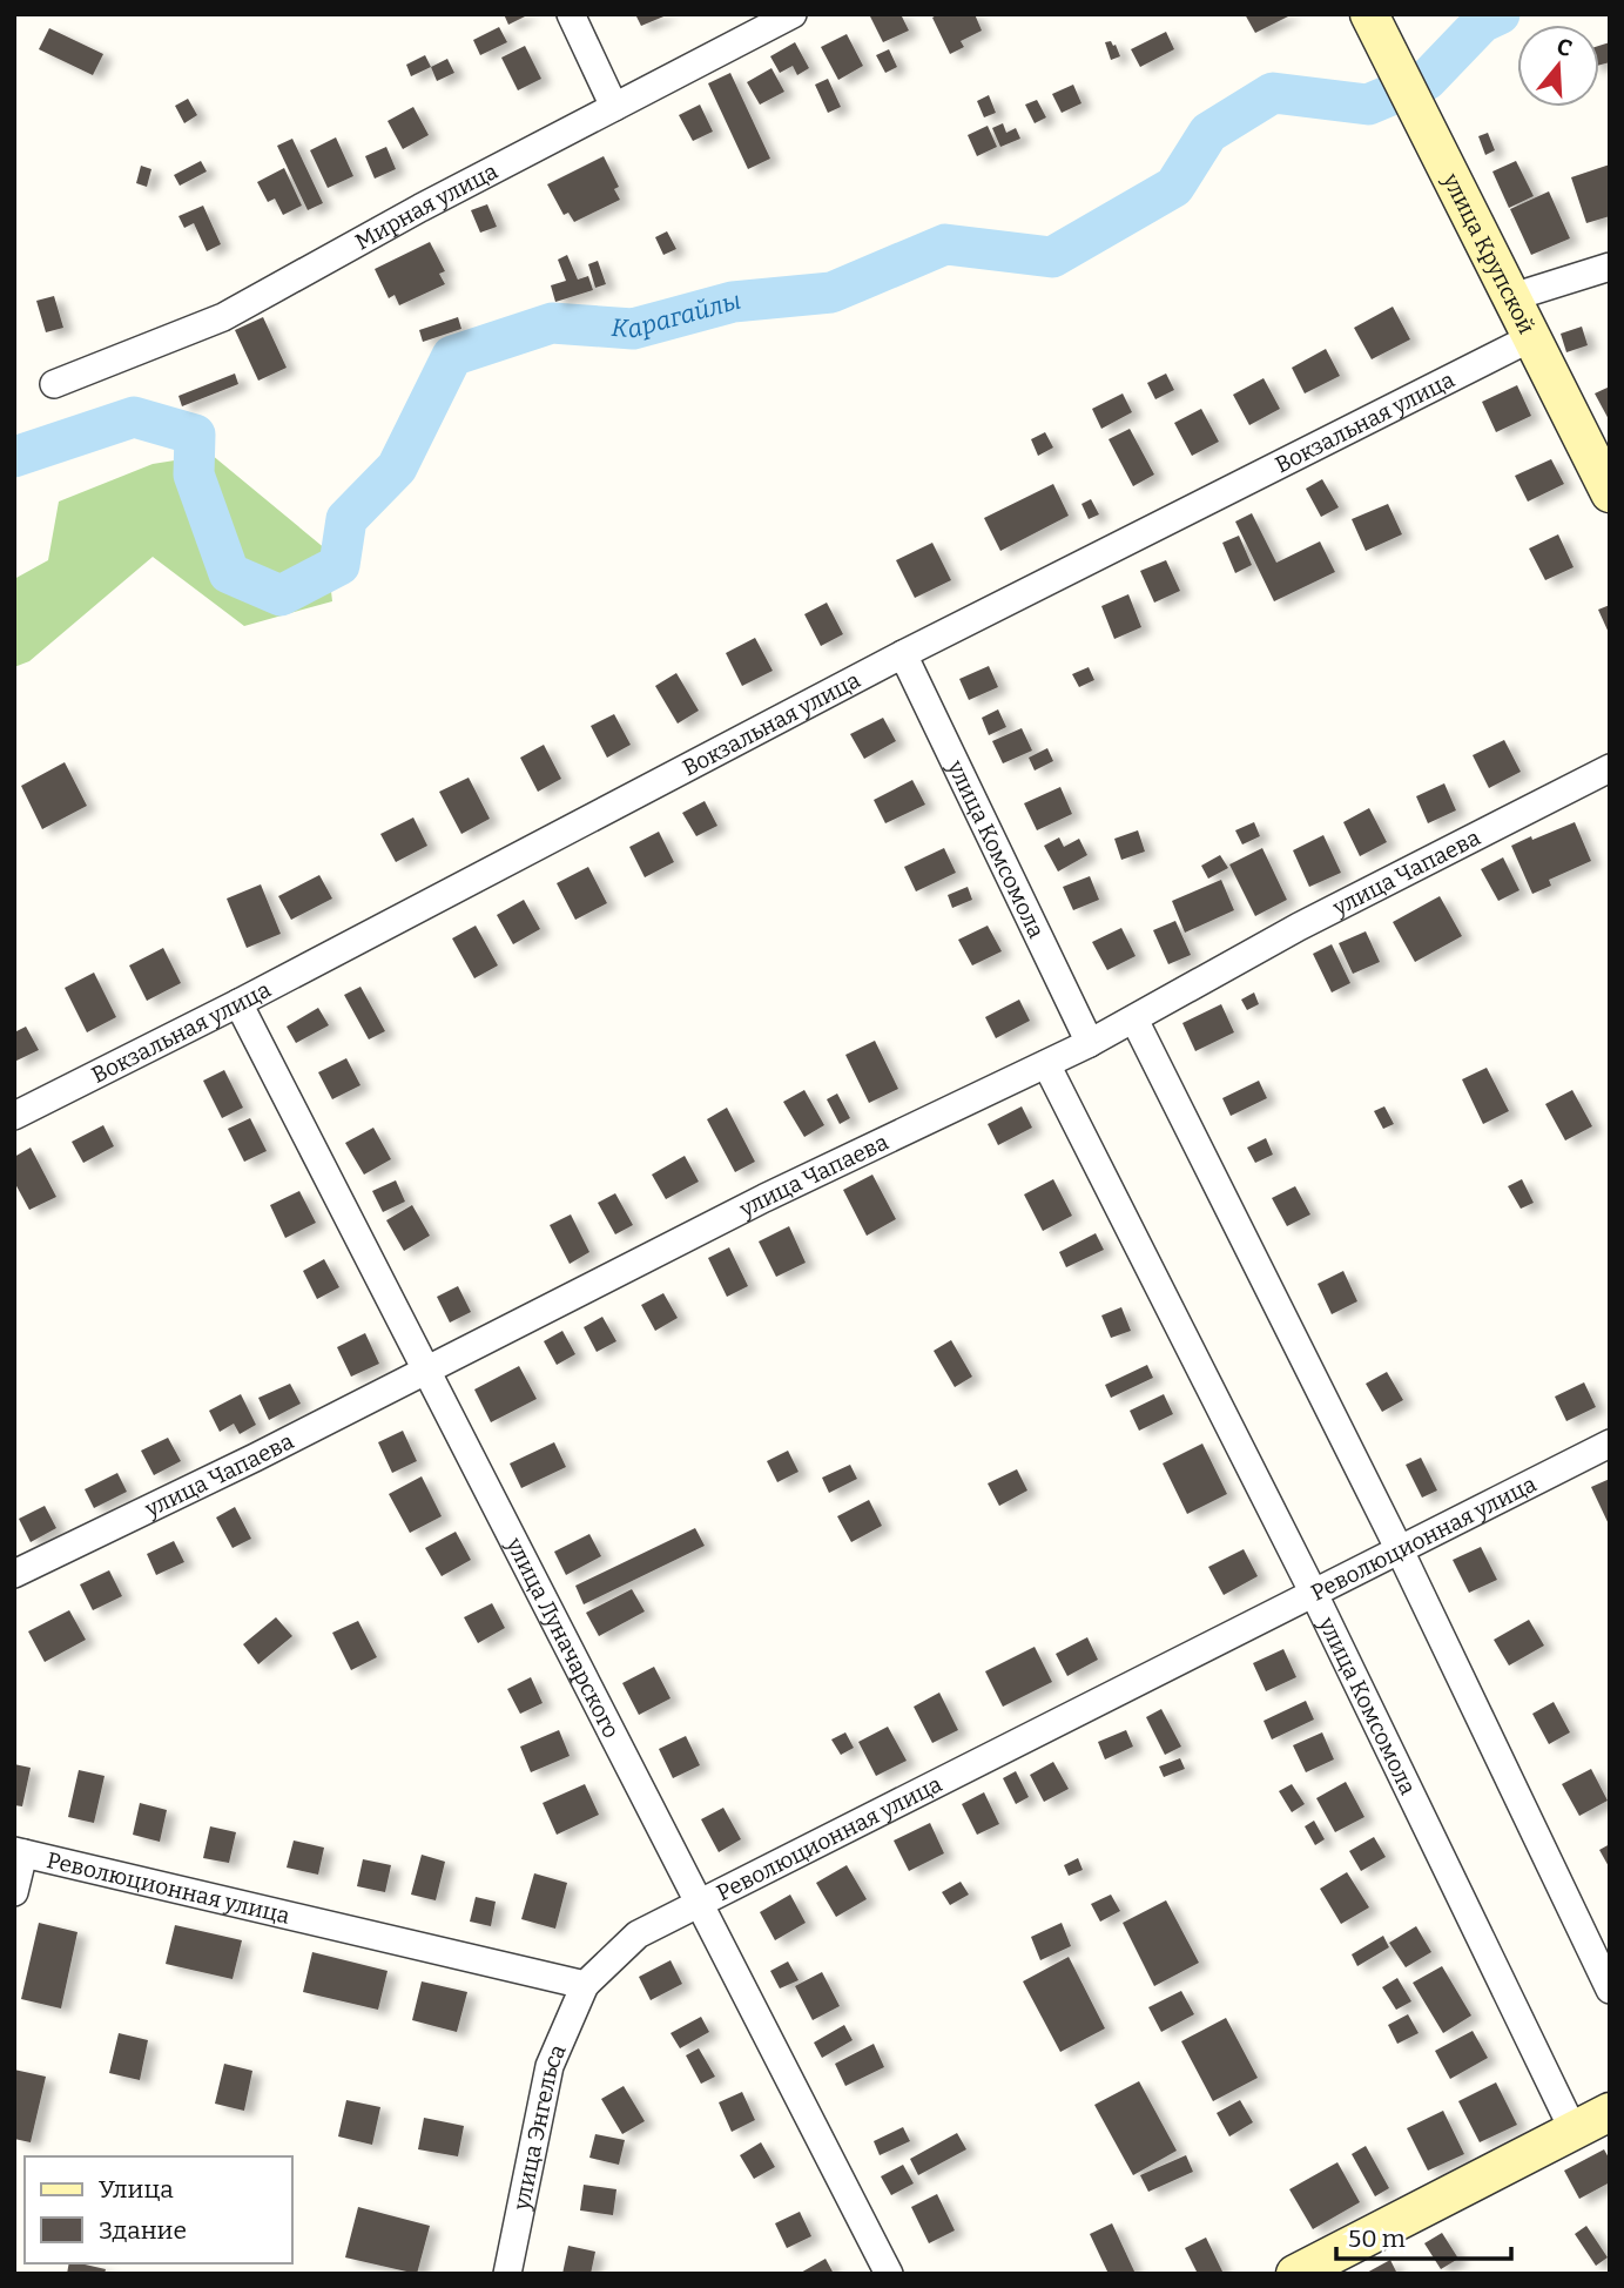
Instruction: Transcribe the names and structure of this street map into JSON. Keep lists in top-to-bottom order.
{
  "streets": {
    "main road": ["улица Крупской"],
    "street": [
      "Мирная улица",
      "Вокзальная улица",
      "улица Комсомола",
      "улица Чапаева",
      "Революционная улица",
      "улица Луначарского",
      "улица Энгельса"
    ]
  },
  "crossings": [
    ["улица Крупской", "Вокзальная улица"],
    ["Вокзальная улица", "улица Комсомола"],
    ["Вокзальная улица", "улица Луначарского"],
    ["улица Комсомола", "улица Чапаева"],
    ["улица Комсомола", "Революционная улица"],
    ["улица Чапаева", "улица Луначарского"],
    ["Революционная улица", "улица Луначарского"],
    ["Революционная улица", "улица Энгельса"]
  ],
  "water": ["Карагайлы"],
  "legend": ["Улица", "Здание"],
  "scale_bar": "50 m",
  "north": "top"
}
